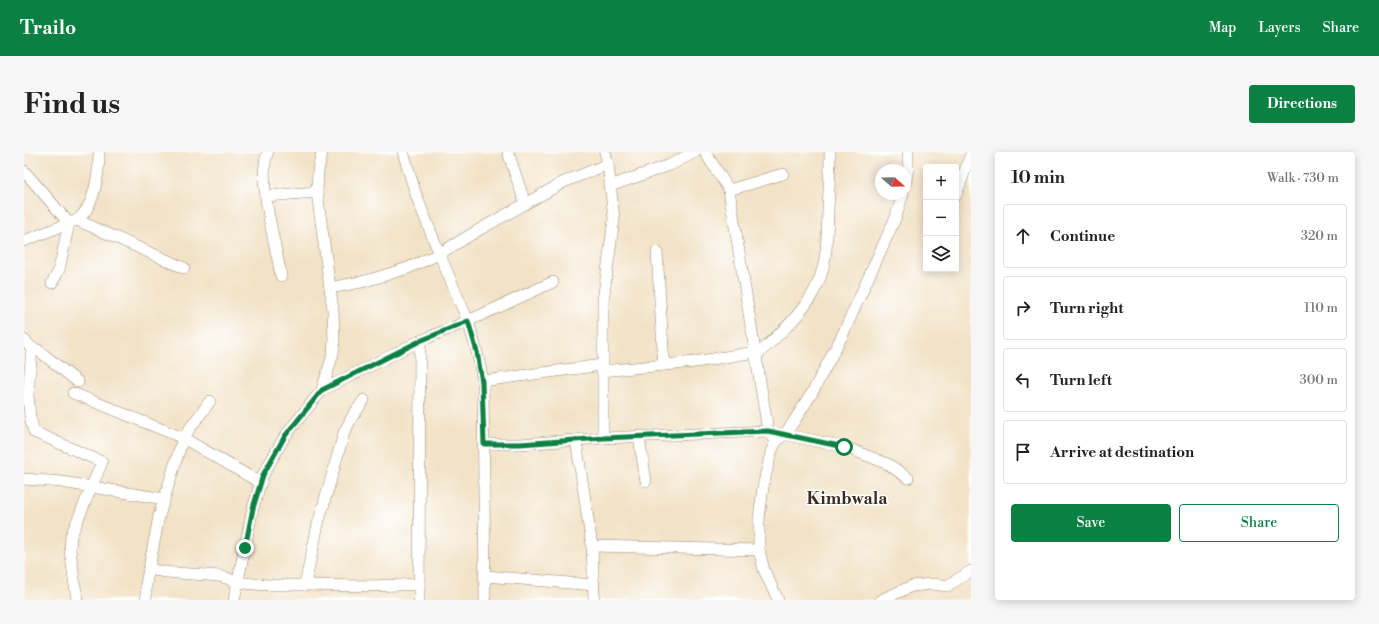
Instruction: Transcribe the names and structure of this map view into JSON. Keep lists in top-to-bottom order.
{
  "districts": ["Kimbwala"],
  "north": "right",
  "page": {
    "header": "Trailo",
    "nav": ["Map", "Layers", "Share"],
    "buttons": [
      "Directions",
      ["Save", "Share"]
    ],
    "title": "Find us",
    "heading": ["10 min", "Walk · 730 m"],
    "map_buttons": ["+", "−"],
    "list": [
      ["Continue", "320 m"],
      ["Turn right", "110 m"],
      ["Turn left", "300 m"],
      "Arrive at destination"
    ]
  }
}
